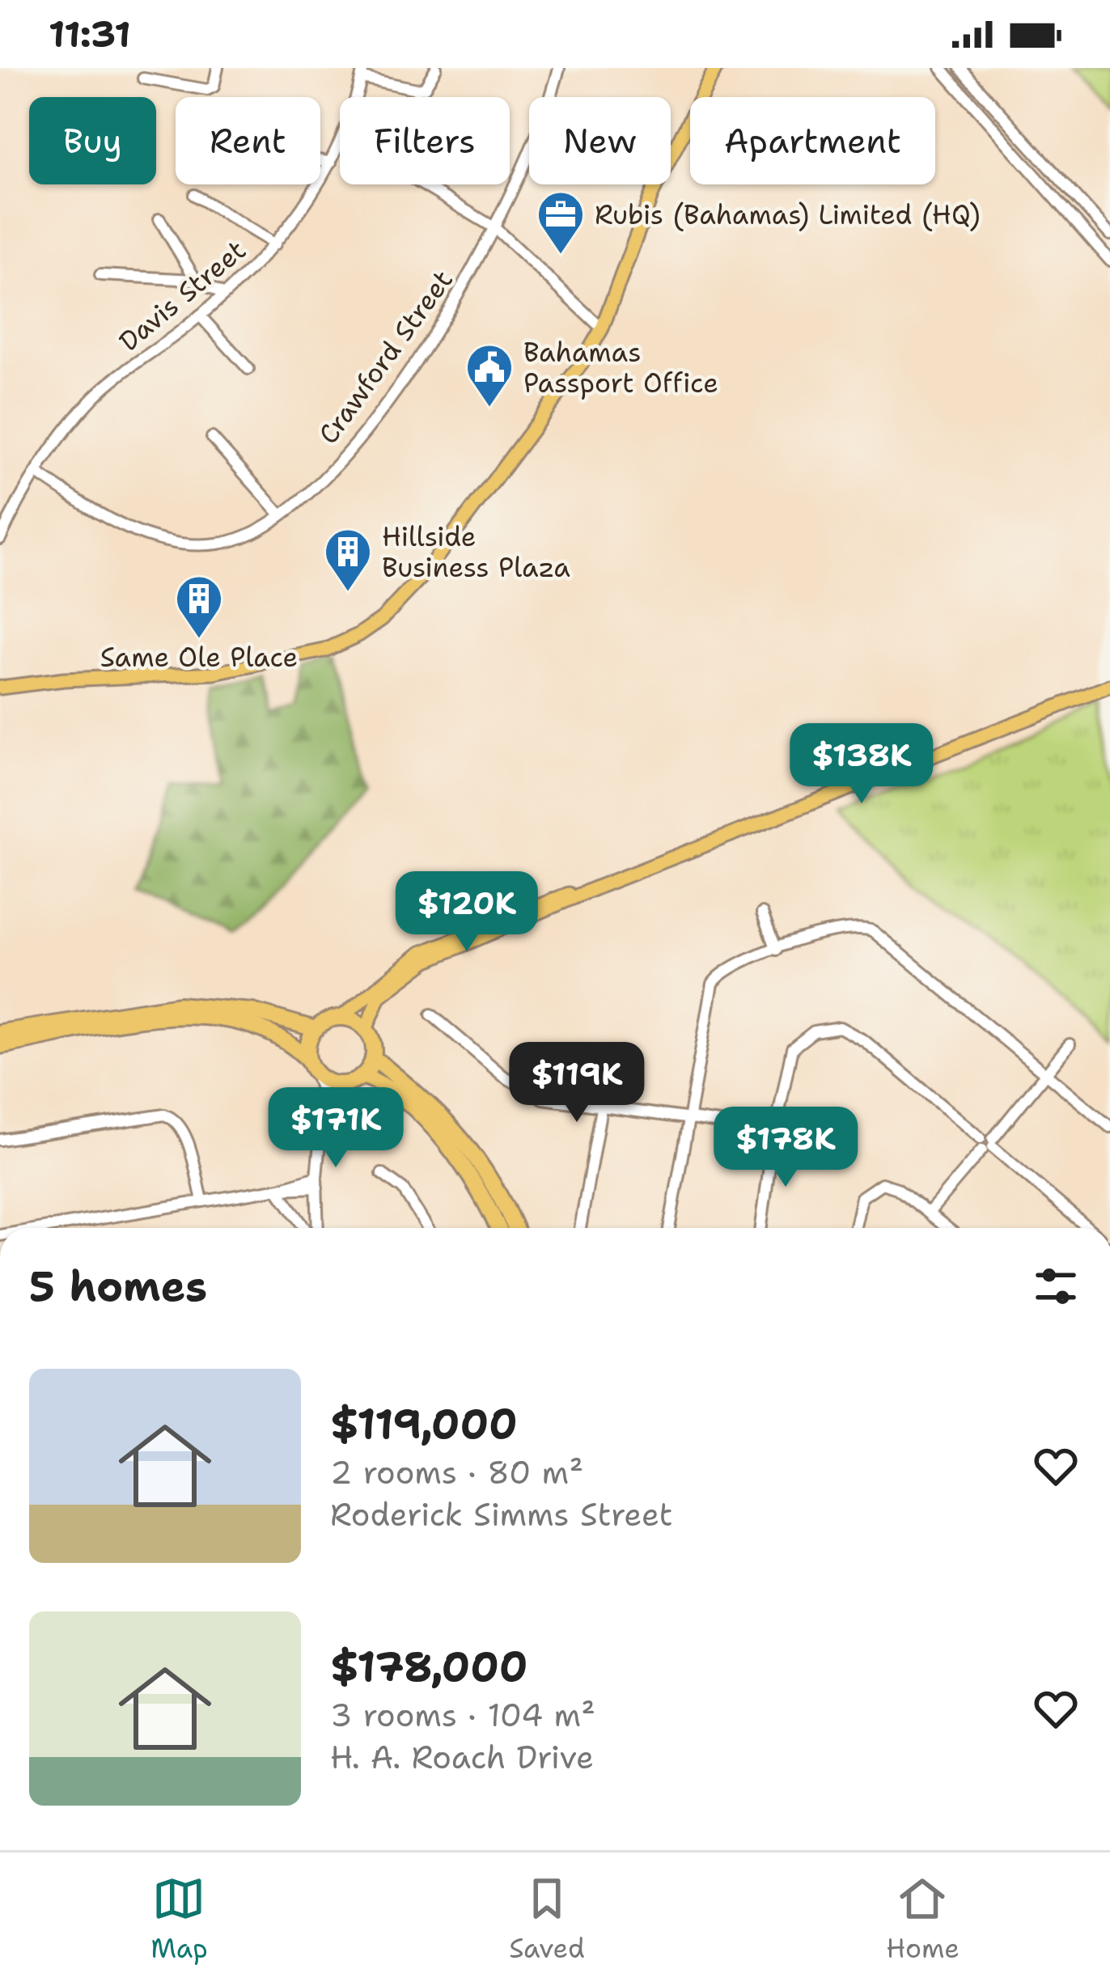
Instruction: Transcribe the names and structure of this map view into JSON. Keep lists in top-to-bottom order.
{
  "streets": {
    "street": ["Davis Street", "Crawford Street"]
  },
  "crossings": [
    ["Davis Street", "Crawford Street"]
  ],
  "places": {
    "office": ["Rubis (Bahamas) Limited (HQ)"],
    "public building": ["Bahamas Passport Office"],
    "building": ["Hillside Business Plaza", "Same Ole Place"]
  },
  "page": {
    "status": "11:31",
    "chip": [
      "Buy",
      "Rent",
      "Filters",
      "New",
      "Apartment"
    ],
    "price": [
      "$138K",
      "$120K",
      "$119K",
      "$171K",
      "$178K"
    ],
    "heading": "5 homes",
    "list": [
      {
        "name": "$119,000",
        "note": "2 rooms · 80 m² · Roderick Simms Street"
      },
      {
        "name": "$178,000",
        "note": "3 rooms · 104 m² · H. A. Roach Drive"
      }
    ],
    "tabs": ["Map", "Saved", "Home"]
  }
}
